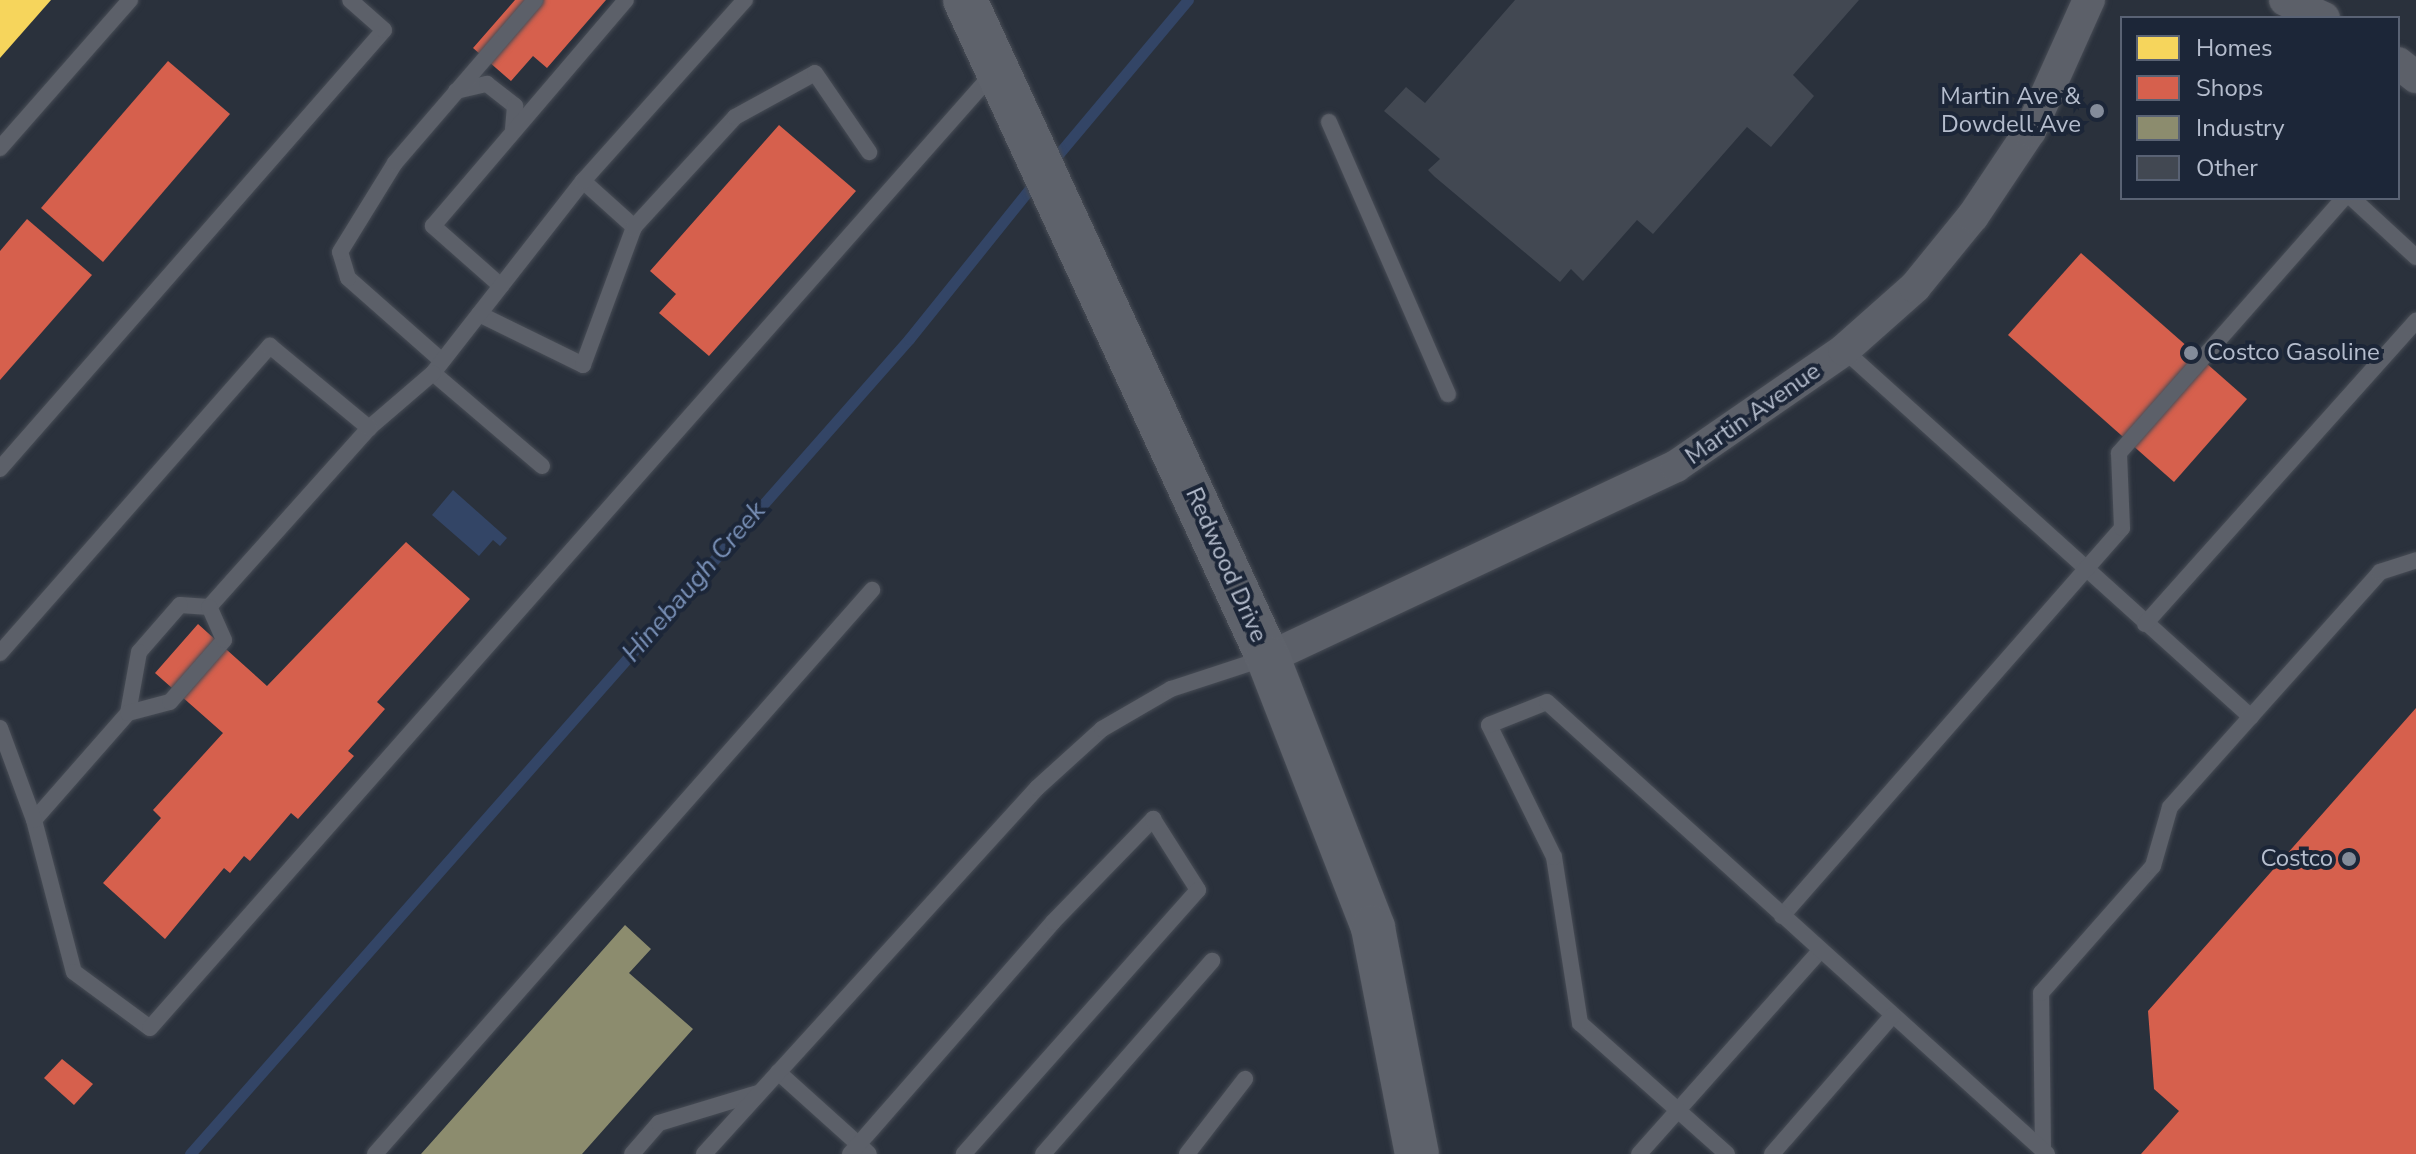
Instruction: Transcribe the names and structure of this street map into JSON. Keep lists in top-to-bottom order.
{
  "streets": {
    "main road": ["Redwood Drive"],
    "street": ["Martin Avenue"]
  },
  "crossings": [
    ["Martin Avenue", "Redwood Drive"]
  ],
  "water": ["Hinebaugh Creek"],
  "places": ["Martin Ave & Dowdell Ave", "Costco Gasoline", "Costco"],
  "legend": [
    "Homes",
    "Shops",
    "Industry",
    "Other"
  ]
}
